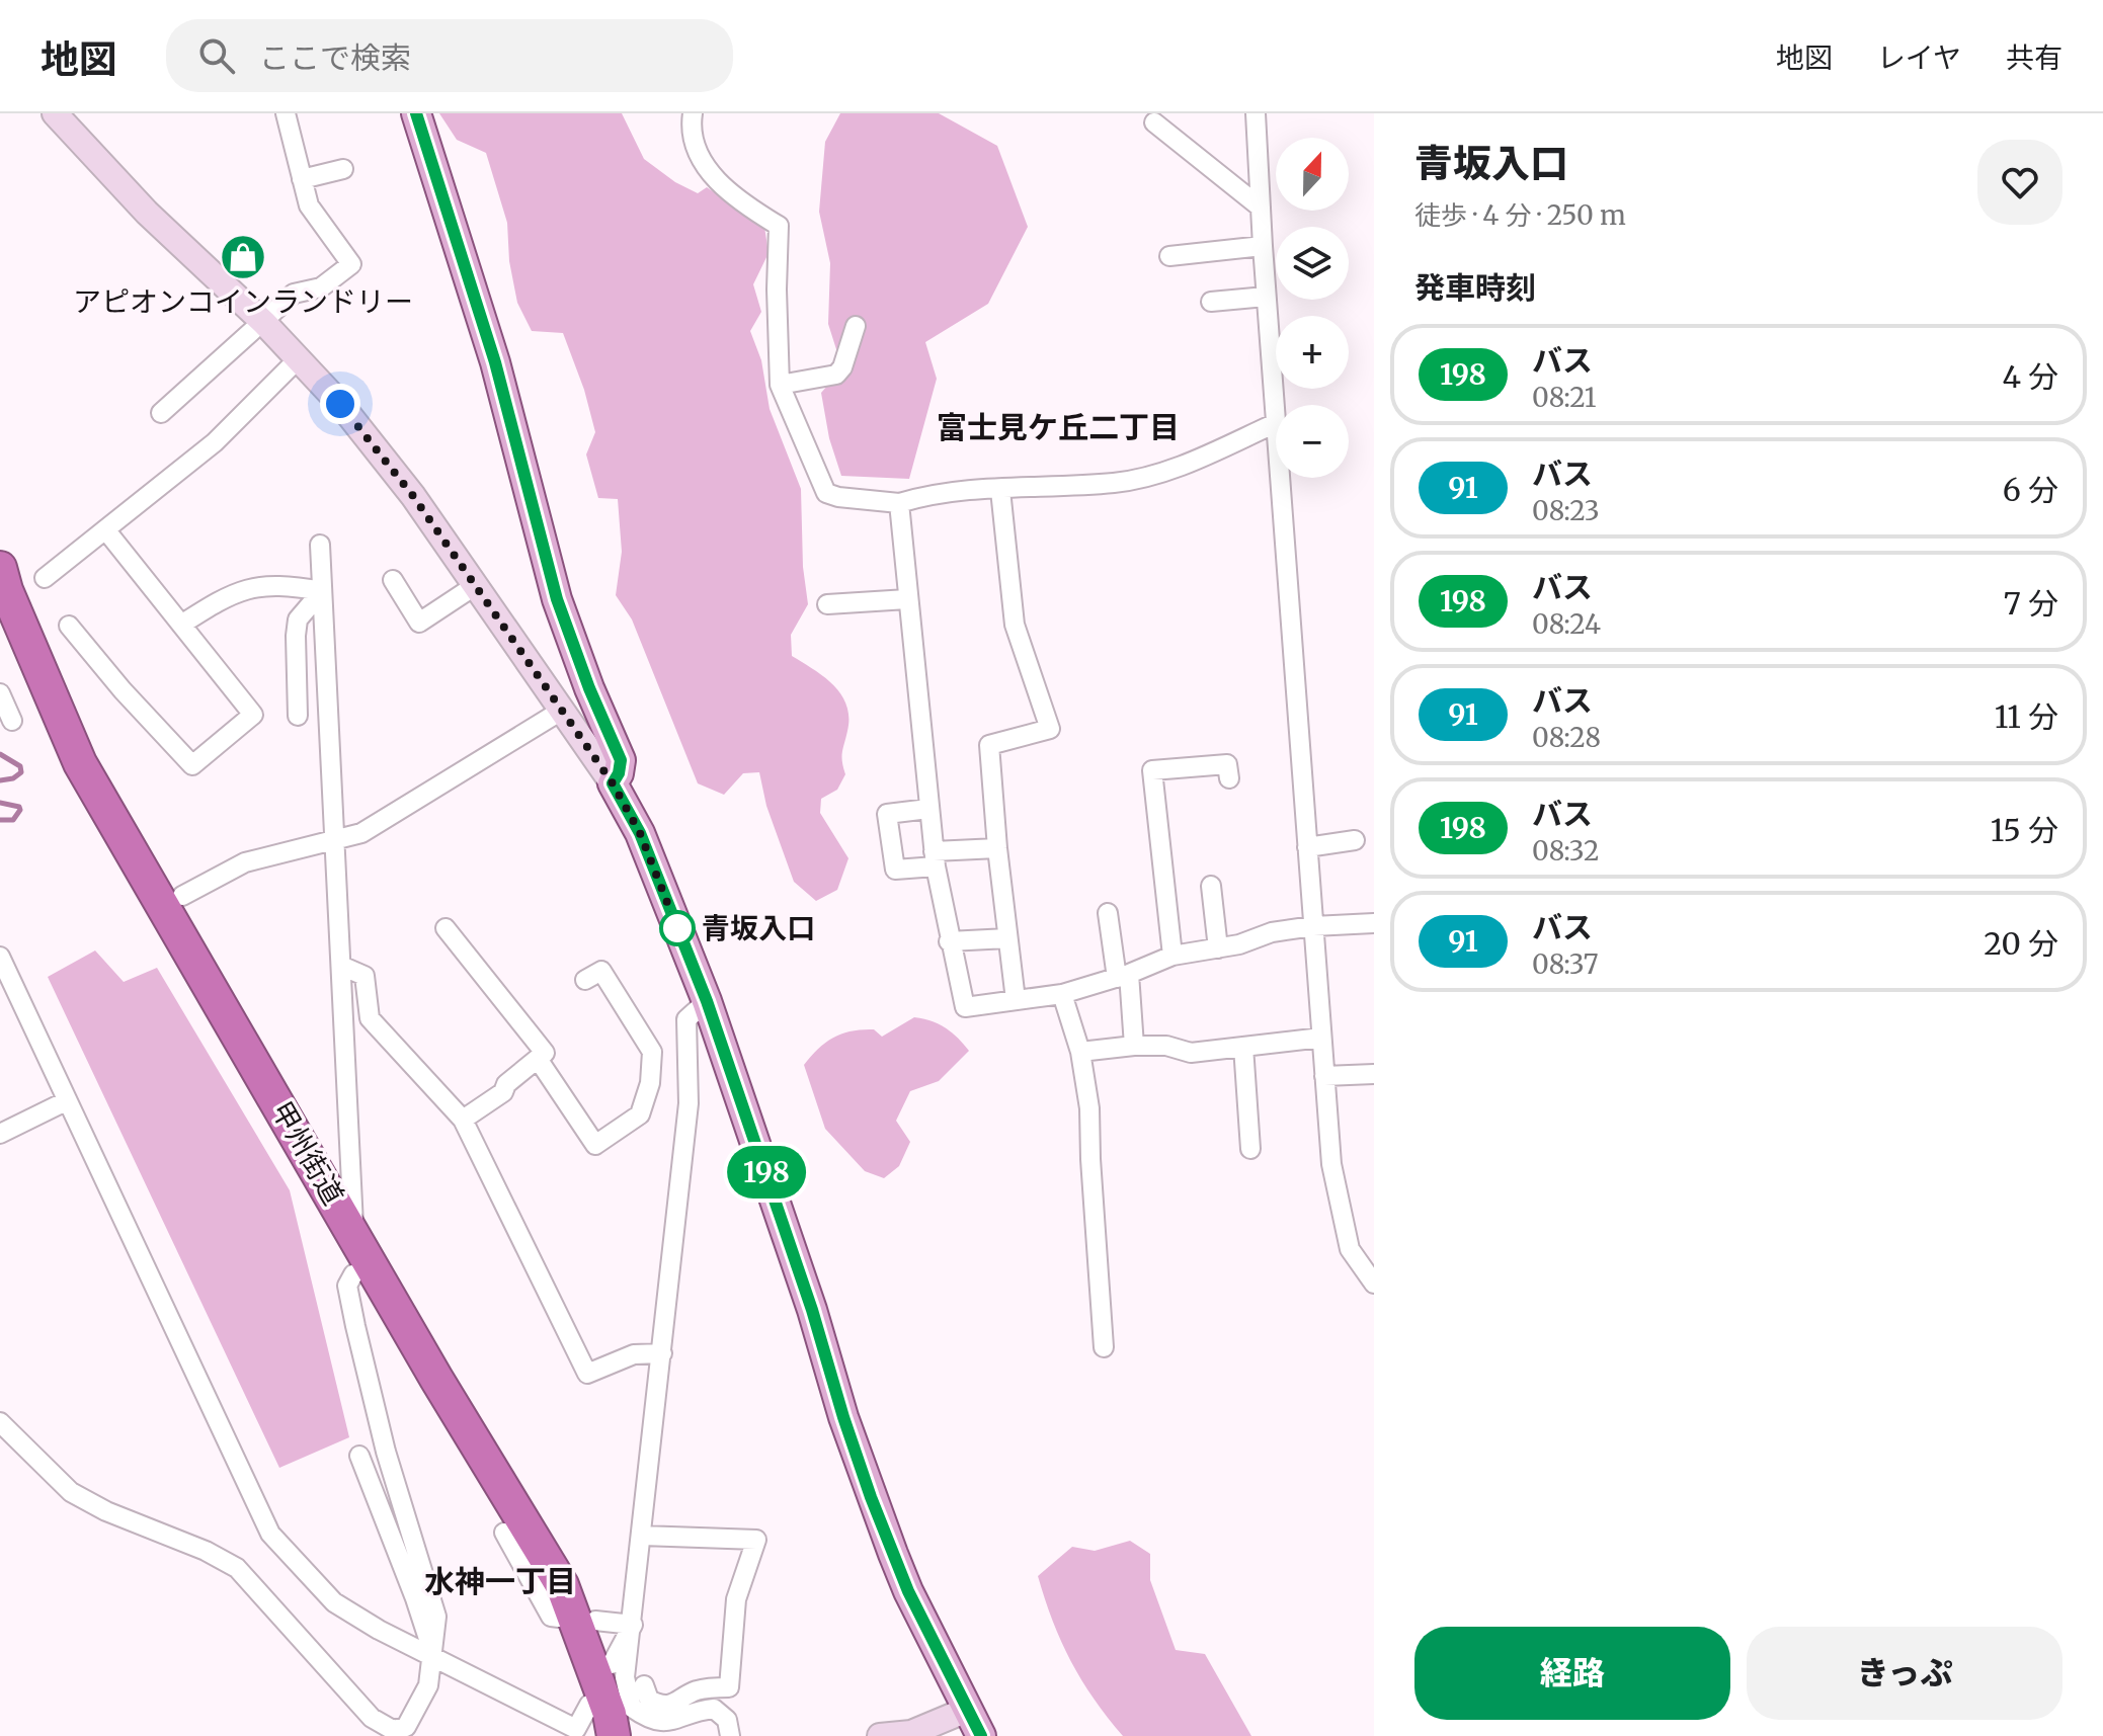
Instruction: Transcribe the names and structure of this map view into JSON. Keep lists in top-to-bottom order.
{
  "streets": {
    "highway": ["甲州街道"]
  },
  "districts": ["富士見ケ丘二丁目", "水神一丁目"],
  "places": {
    "shop": ["アピオンコインランドリー"],
    "other": ["青坂入口"]
  },
  "lines": ["bus line 198"],
  "north": "top",
  "page": {
    "header": "地図",
    "search": "ここで検索",
    "nav": ["地図", "レイヤ", "共有"],
    "on_map": "198",
    "heading": [
      ["青坂入口", "徒歩 · 4 分 · 250 m"],
      "発車時刻"
    ],
    "map_buttons": ["+", "−"],
    "list": [
      {
        "mark": "198",
        "name": "バス",
        "note": "08:21",
        "value": "4 分"
      },
      {
        "mark": "91",
        "name": "バス",
        "note": "08:23",
        "value": "6 分"
      },
      {
        "mark": "198",
        "name": "バス",
        "note": "08:24",
        "value": "7 分"
      },
      {
        "mark": "91",
        "name": "バス",
        "note": "08:28",
        "value": "11 分"
      },
      {
        "mark": "198",
        "name": "バス",
        "note": "08:32",
        "value": "15 分"
      },
      {
        "mark": "91",
        "name": "バス",
        "note": "08:37",
        "value": "20 分"
      }
    ],
    "buttons": ["経路", "きっぷ"]
  }
}
